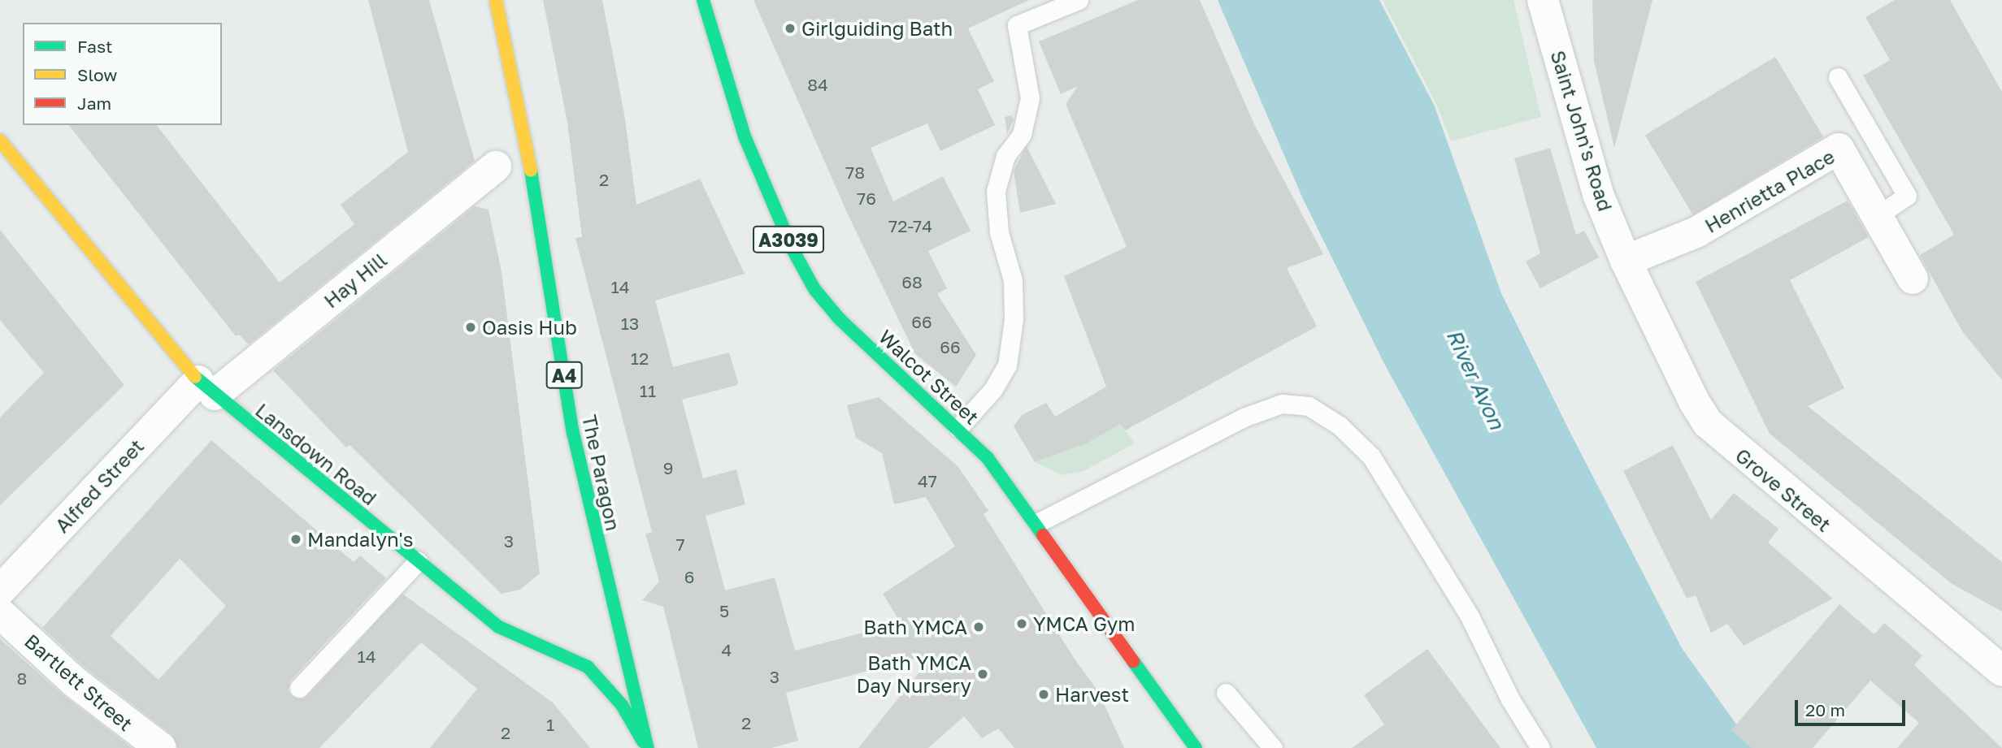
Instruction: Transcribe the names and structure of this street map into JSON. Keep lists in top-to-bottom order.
{
  "streets": {
    "main road": [
      "A3039",
      "A4",
      "Walcot Street",
      "Lansdown Road",
      "The Paragon"
    ],
    "street": [
      "Saint John's Road",
      "Henrietta Place",
      "Hay Hill",
      "Alfred Street",
      "Grove Street",
      "Bartlett Street"
    ]
  },
  "crossings": [
    ["Saint John's Road", "Henrietta Place"],
    ["Saint John's Road", "Grove Street"],
    ["Henrietta Place", "Grove Street"],
    ["Hay Hill", "Lansdown Road"],
    ["Hay Hill", "Alfred Street"],
    ["Lansdown Road", "The Paragon"],
    ["Lansdown Road", "Alfred Street"]
  ],
  "water": ["River Avon"],
  "places": [
    "Girlguiding Bath",
    "Oasis Hub",
    "Mandalyn's",
    "YMCA Gym",
    "Bath YMCA",
    "Bath YMCA Day Nursery",
    "Harvest"
  ],
  "house_numbers": [
    "84",
    "78",
    "2",
    "76",
    "72-74",
    "68",
    "14",
    "66",
    "13",
    "66",
    "12",
    "11",
    "9",
    "47",
    "3",
    "7",
    "6",
    "5",
    "4",
    "14",
    "3",
    "8",
    "2",
    "1",
    "2"
  ],
  "legend": ["Fast", "Slow", "Jam"],
  "scale_bar": "20 m"
}
